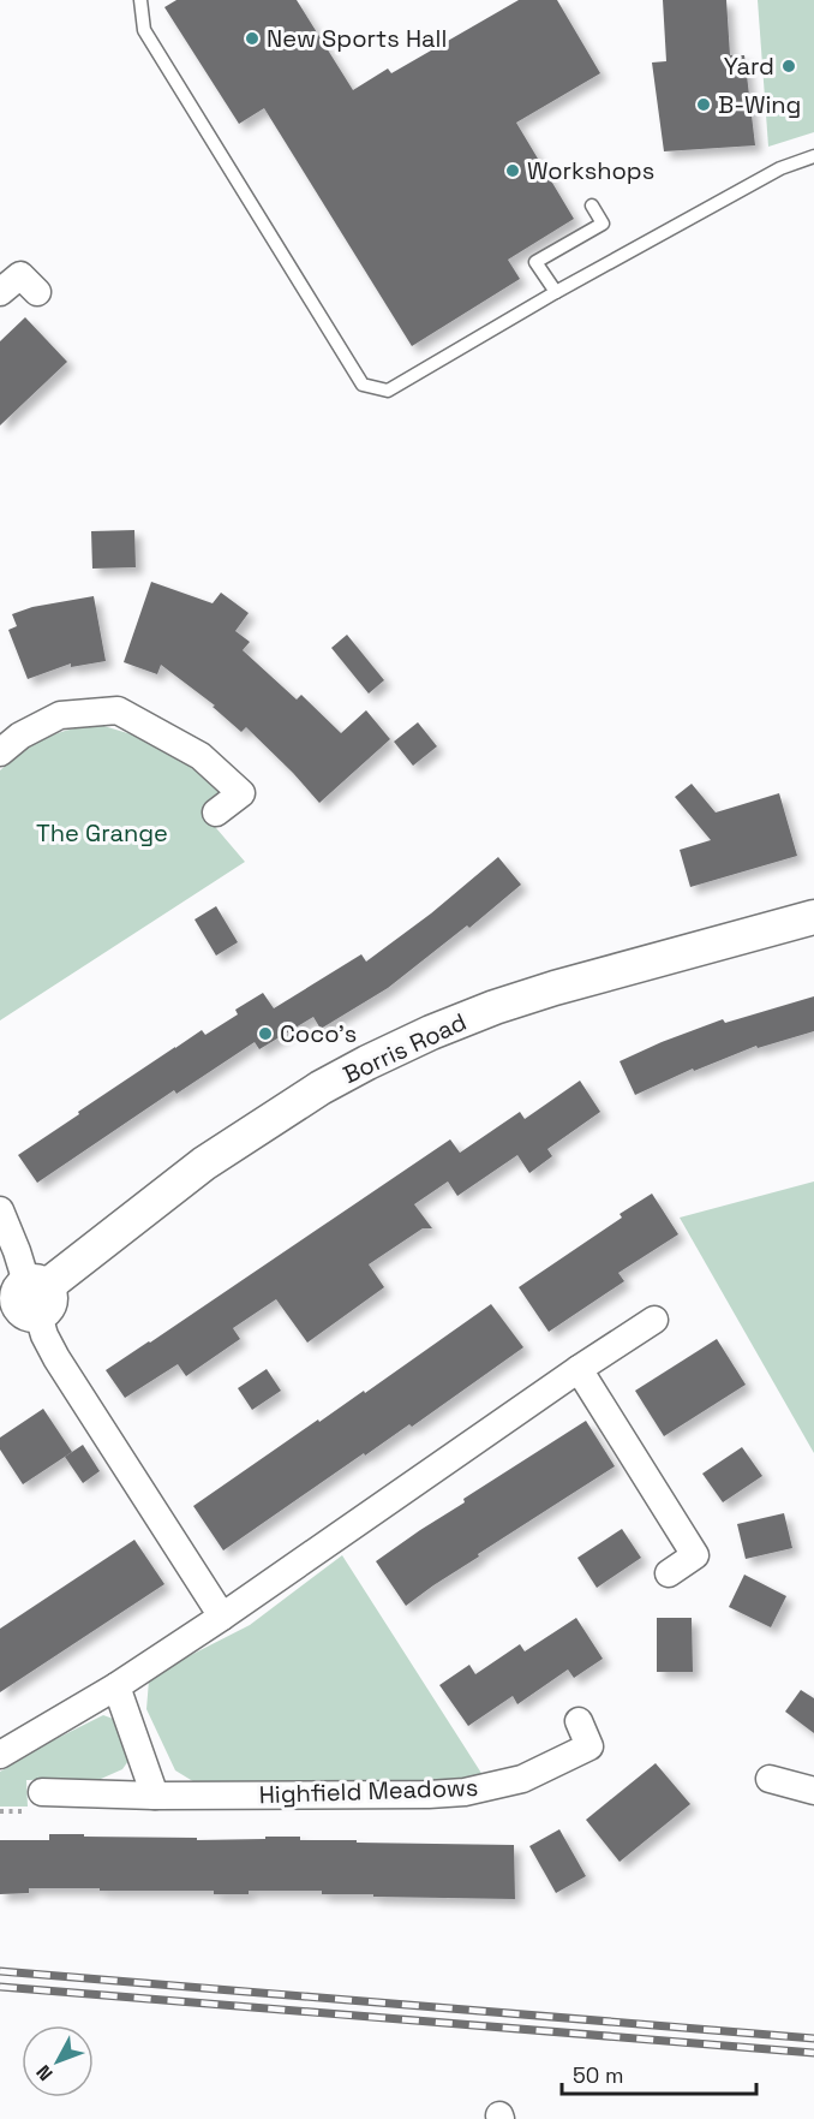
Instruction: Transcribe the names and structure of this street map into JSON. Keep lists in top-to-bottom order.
{
  "streets": {
    "street": ["Borris Road", "Highfield Meadows"]
  },
  "parks": ["The Grange"],
  "places": [
    "New Sports Hall",
    "Yard",
    "B-Wing",
    "Workshops",
    "Coco's"
  ],
  "scale_bar": "50 m",
  "north": "bottom left"
}
